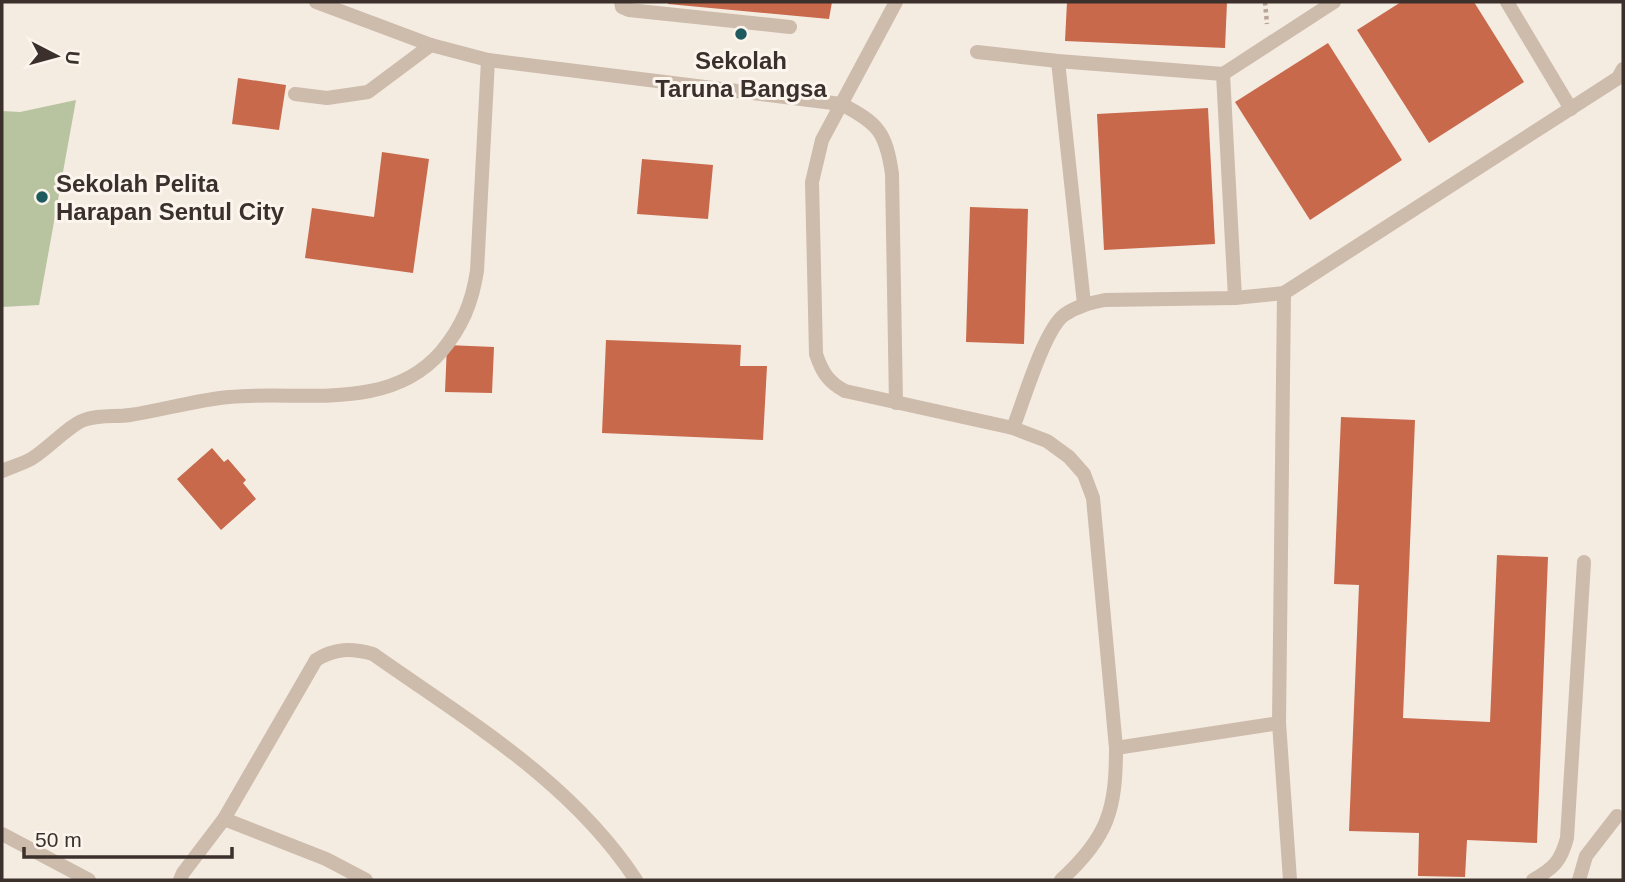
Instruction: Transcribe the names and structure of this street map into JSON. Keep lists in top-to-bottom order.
{
  "places": ["Sekolah Taruna Bangsa", "Sekolah Pelita Harapan Sentul City"],
  "scale_bar": "50 m",
  "north": "right"
}
